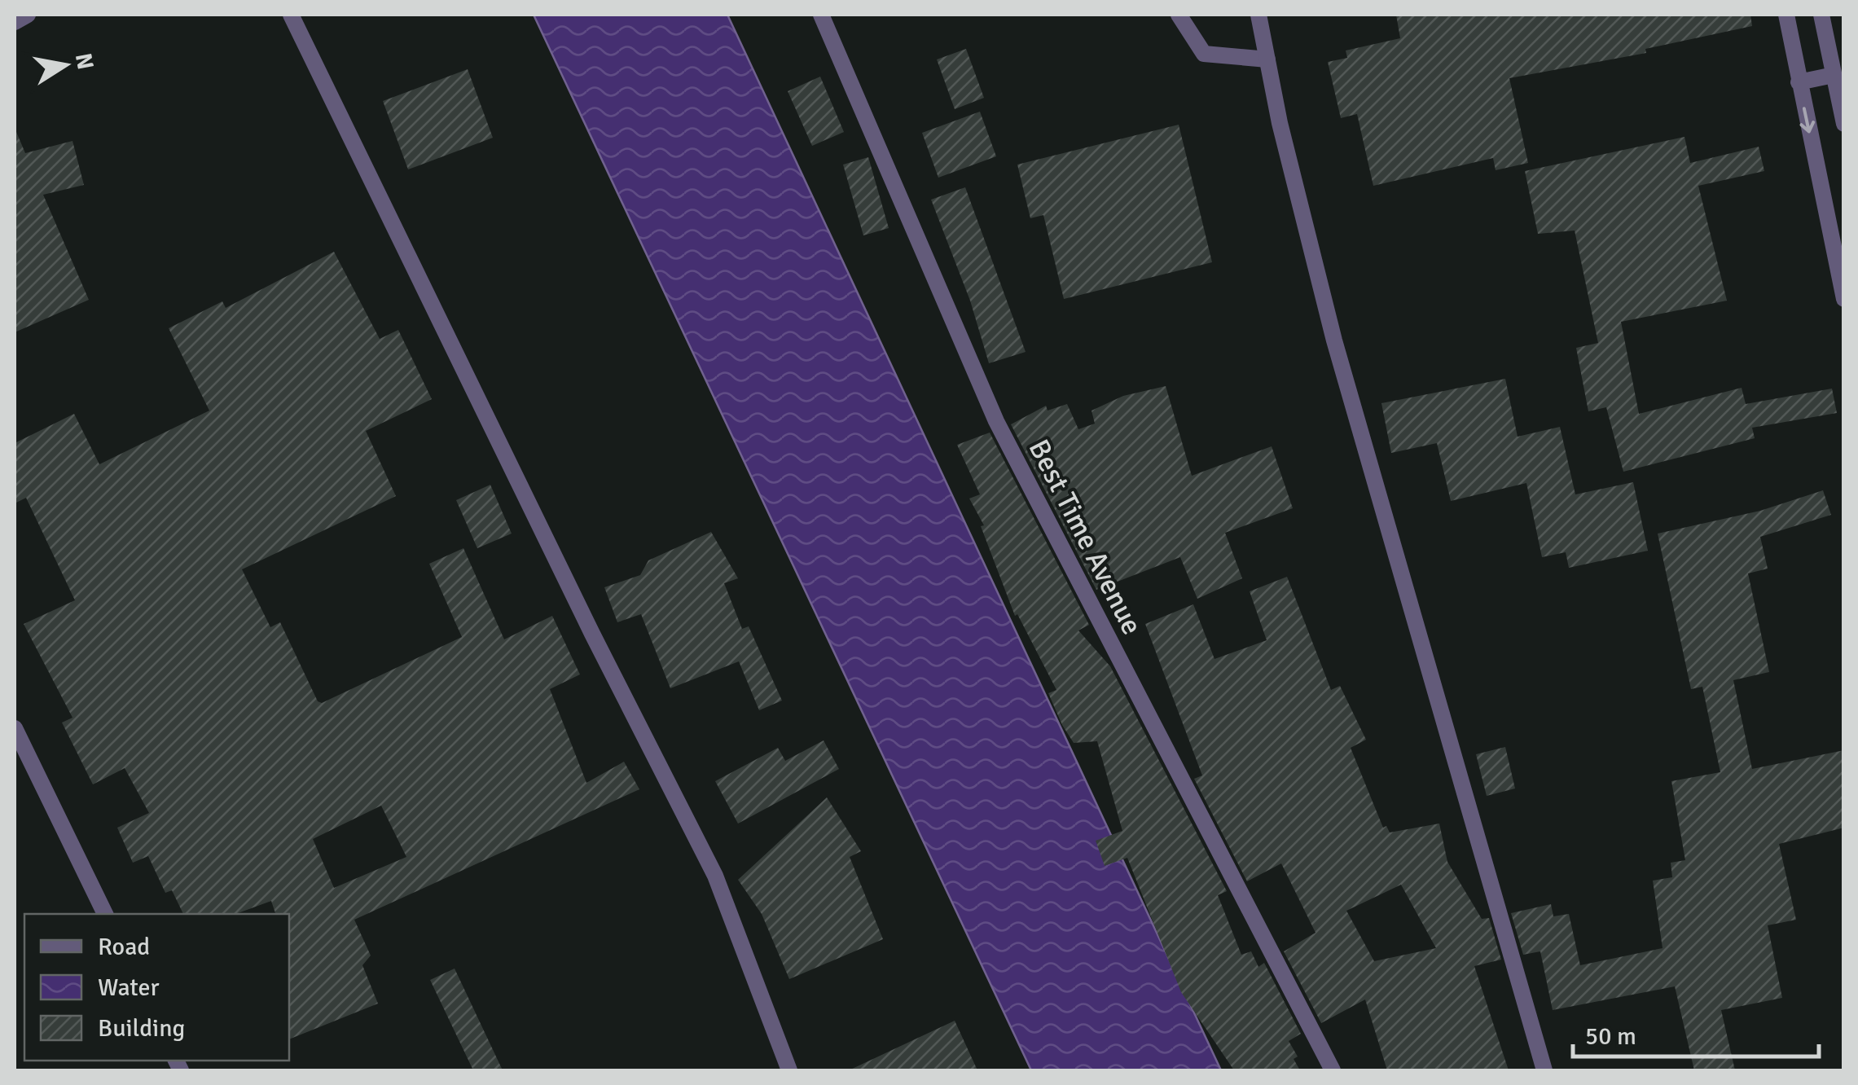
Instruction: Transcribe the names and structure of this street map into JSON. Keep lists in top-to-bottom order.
{
  "streets": {
    "street": ["Best Time Avenue"]
  },
  "legend": ["Road", "Water", "Building"],
  "scale_bar": "50 m",
  "north": "right"
}
